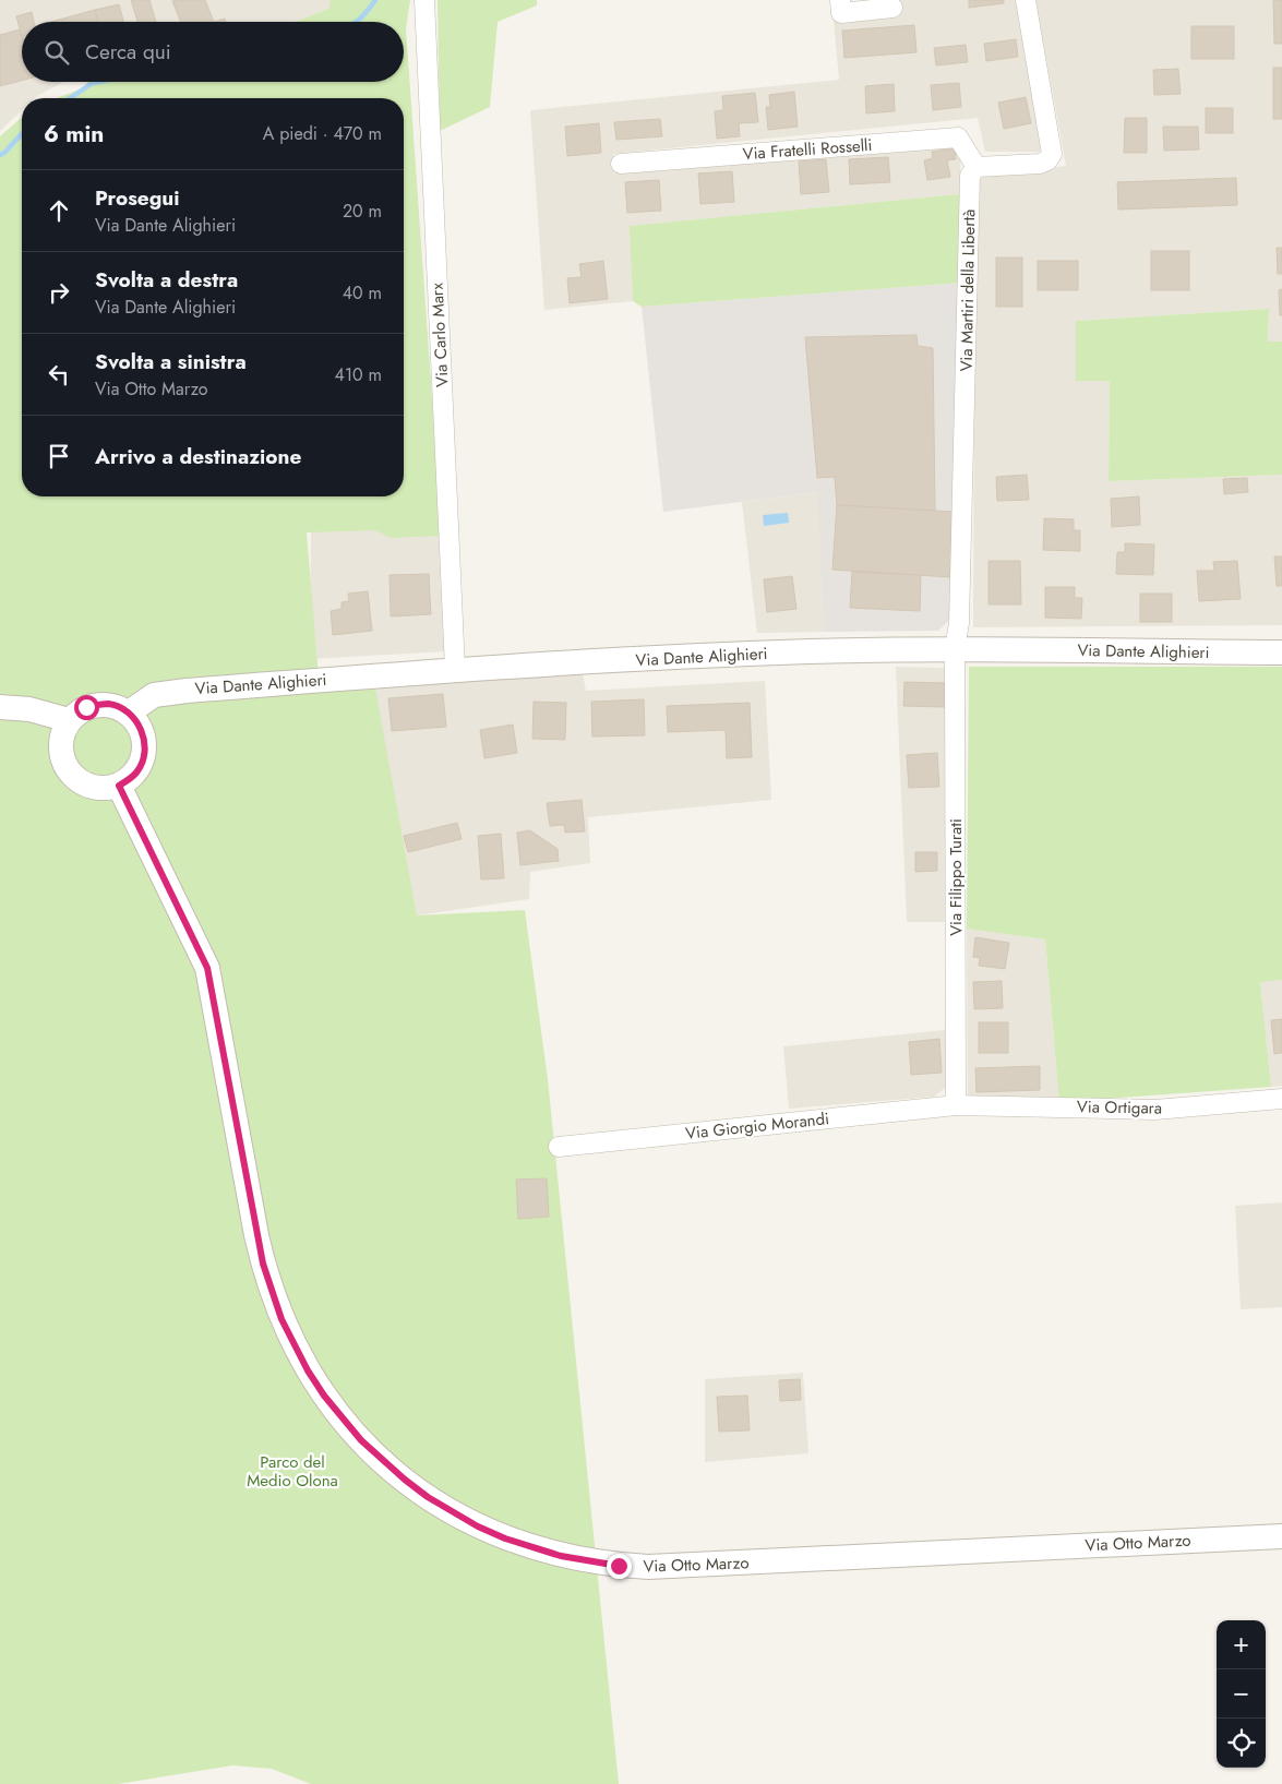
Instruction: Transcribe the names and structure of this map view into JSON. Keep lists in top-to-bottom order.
{
  "streets": {
    "street": [
      "Via Fratelli Rosselli",
      "Via Martiri della Libertà",
      "Via Carlo Marx",
      "Via Dante Alighieri",
      "Via Filippo Turati",
      "Via Ortigara",
      "Via Giorgio Morandi",
      "Via Otto Marzo"
    ]
  },
  "crossings": [
    ["Via Fratelli Rosselli", "Via Martiri della Libertà"],
    ["Via Martiri della Libertà", "Via Dante Alighieri"],
    ["Via Martiri della Libertà", "Via Filippo Turati"],
    ["Via Carlo Marx", "Via Dante Alighieri"],
    ["Via Dante Alighieri", "Via Filippo Turati"],
    ["Via Dante Alighieri", "Via Otto Marzo"],
    ["Via Filippo Turati", "Via Ortigara"],
    ["Via Filippo Turati", "Via Giorgio Morandi"],
    ["Via Ortigara", "Via Giorgio Morandi"]
  ],
  "parks": ["Parco del Medio Olona"],
  "page": {
    "search": "Cerca qui",
    "heading": ["6 min", "A piedi · 470 m"],
    "list": [
      ["Prosegui", "Via Dante Alighieri", "20 m"],
      ["Svolta a destra", "Via Dante Alighieri", "40 m"],
      ["Svolta a sinistra", "Via Otto Marzo", "410 m"],
      "Arrivo a destinazione"
    ],
    "map_buttons": ["+", "−"]
  }
}
